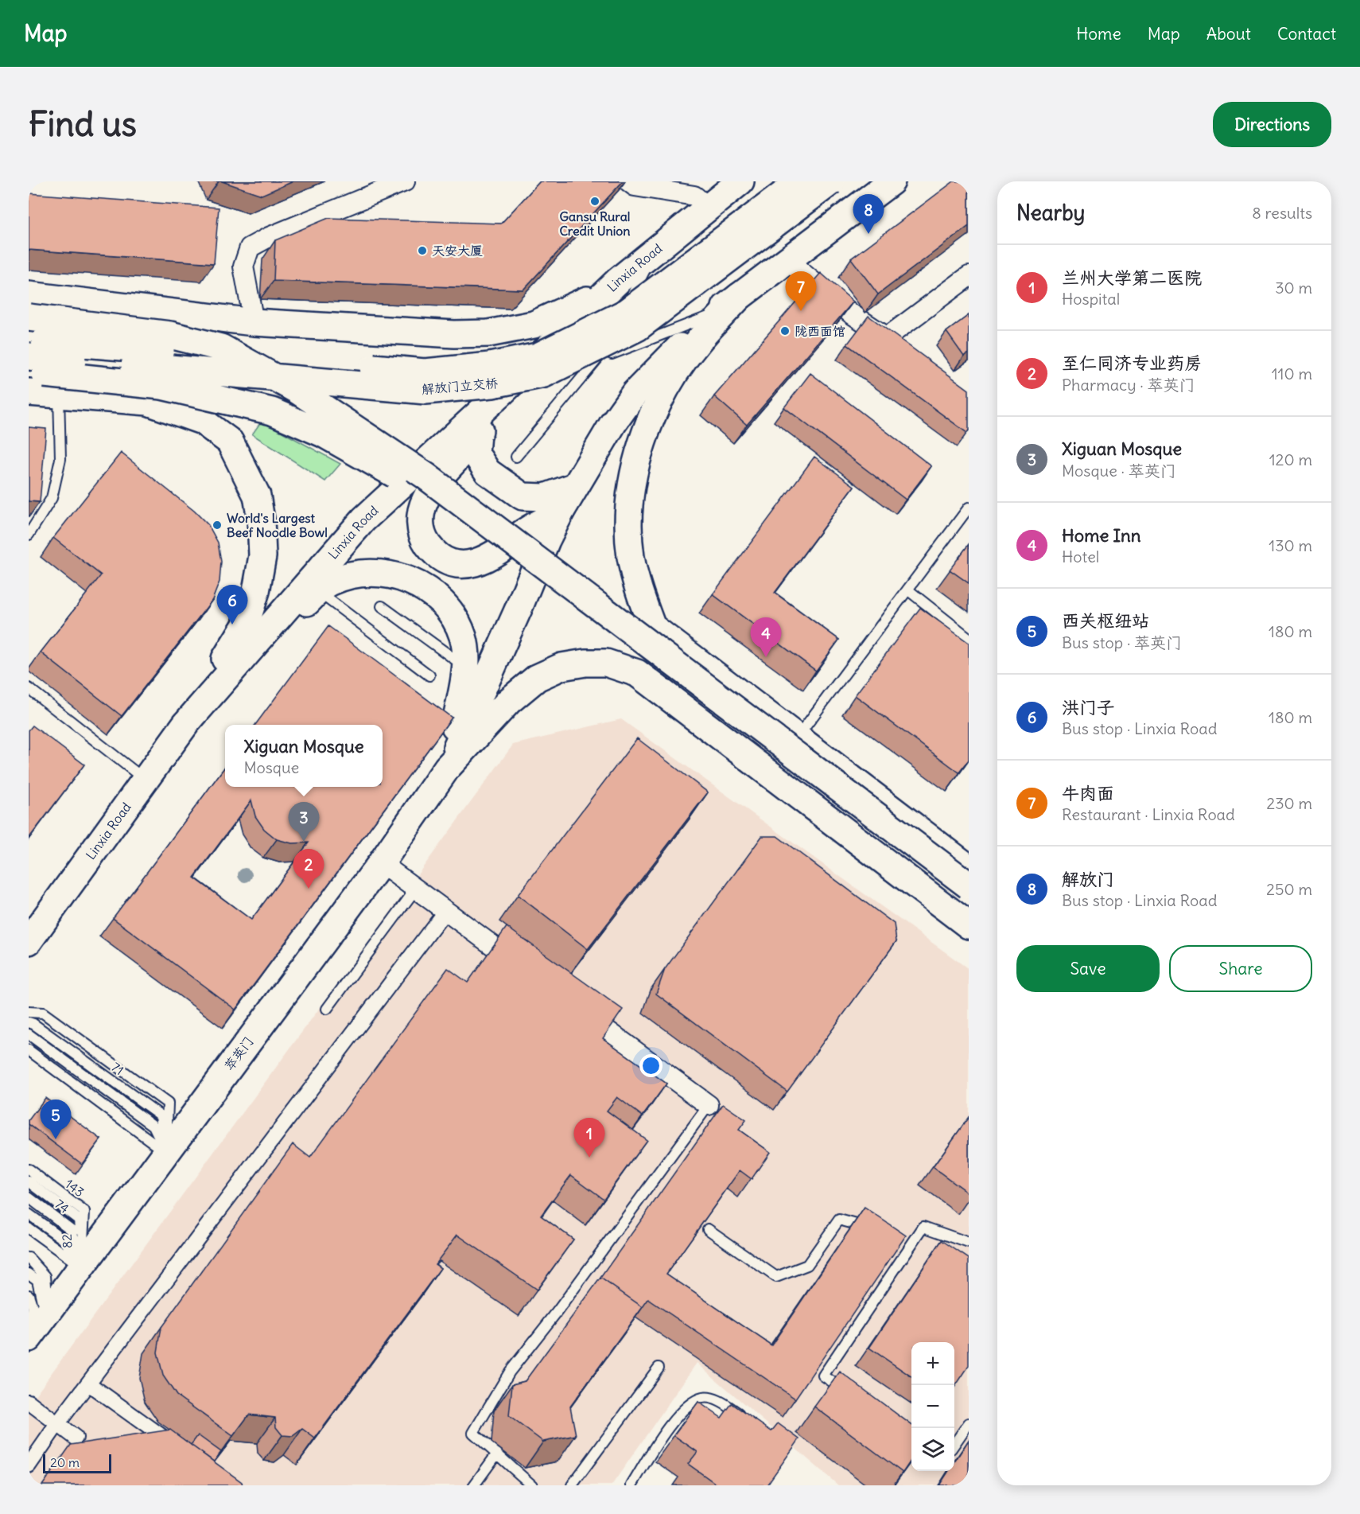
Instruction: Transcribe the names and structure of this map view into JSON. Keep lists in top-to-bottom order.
{
  "streets": {
    "main road": ["Linxia Road", "解放门立交桥", "萃英门"],
    "lane": [
      "71",
      "143",
      "74",
      "82"
    ]
  },
  "crossings": [
    ["萃英门", "71"],
    ["萃英门", "143"],
    ["萃英门", "74"],
    ["萃英门", "82"],
    ["143", "74"],
    ["143", "82"],
    ["74", "82"]
  ],
  "places": [
    "Gansu Rural Credit Union",
    "天安大厦",
    "陇西面馆",
    "World's Largest Beef Noodle Bowl"
  ],
  "scale_bar": "20 m",
  "page": {
    "header": "Map",
    "nav": [
      "Home",
      "Map",
      "About",
      "Contact"
    ],
    "buttons": [
      "Directions",
      ["Save", "Share"]
    ],
    "title": "Find us",
    "heading": ["Nearby", "8 results"],
    "pins": [
      "8",
      "7",
      "6",
      "4",
      "3",
      "2",
      "5",
      "1"
    ],
    "list": [
      {
        "mark": "1",
        "name": "兰州大学第二医院",
        "note": "Hospital",
        "value": "30 m"
      },
      {
        "mark": "2",
        "name": "至仁同济专业药房",
        "note": "Pharmacy · 萃英门",
        "value": "110 m"
      },
      {
        "mark": "3",
        "name": "Xiguan Mosque",
        "note": "Mosque · 萃英门",
        "value": "120 m"
      },
      {
        "mark": "4",
        "name": "Home Inn",
        "note": "Hotel",
        "value": "130 m"
      },
      {
        "mark": "5",
        "name": "西关枢纽站",
        "note": "Bus stop · 萃英门",
        "value": "180 m"
      },
      {
        "mark": "6",
        "name": "洪门子",
        "note": "Bus stop · Linxia Road",
        "value": "180 m"
      },
      {
        "mark": "7",
        "name": "牛肉面",
        "note": "Restaurant · Linxia Road",
        "value": "230 m"
      },
      {
        "mark": "8",
        "name": "解放门",
        "note": "Bus stop · Linxia Road",
        "value": "250 m"
      }
    ],
    "popup": ["Xiguan Mosque", "Mosque"],
    "map_buttons": ["+", "−"],
    "scale": "20 m"
  }
}
